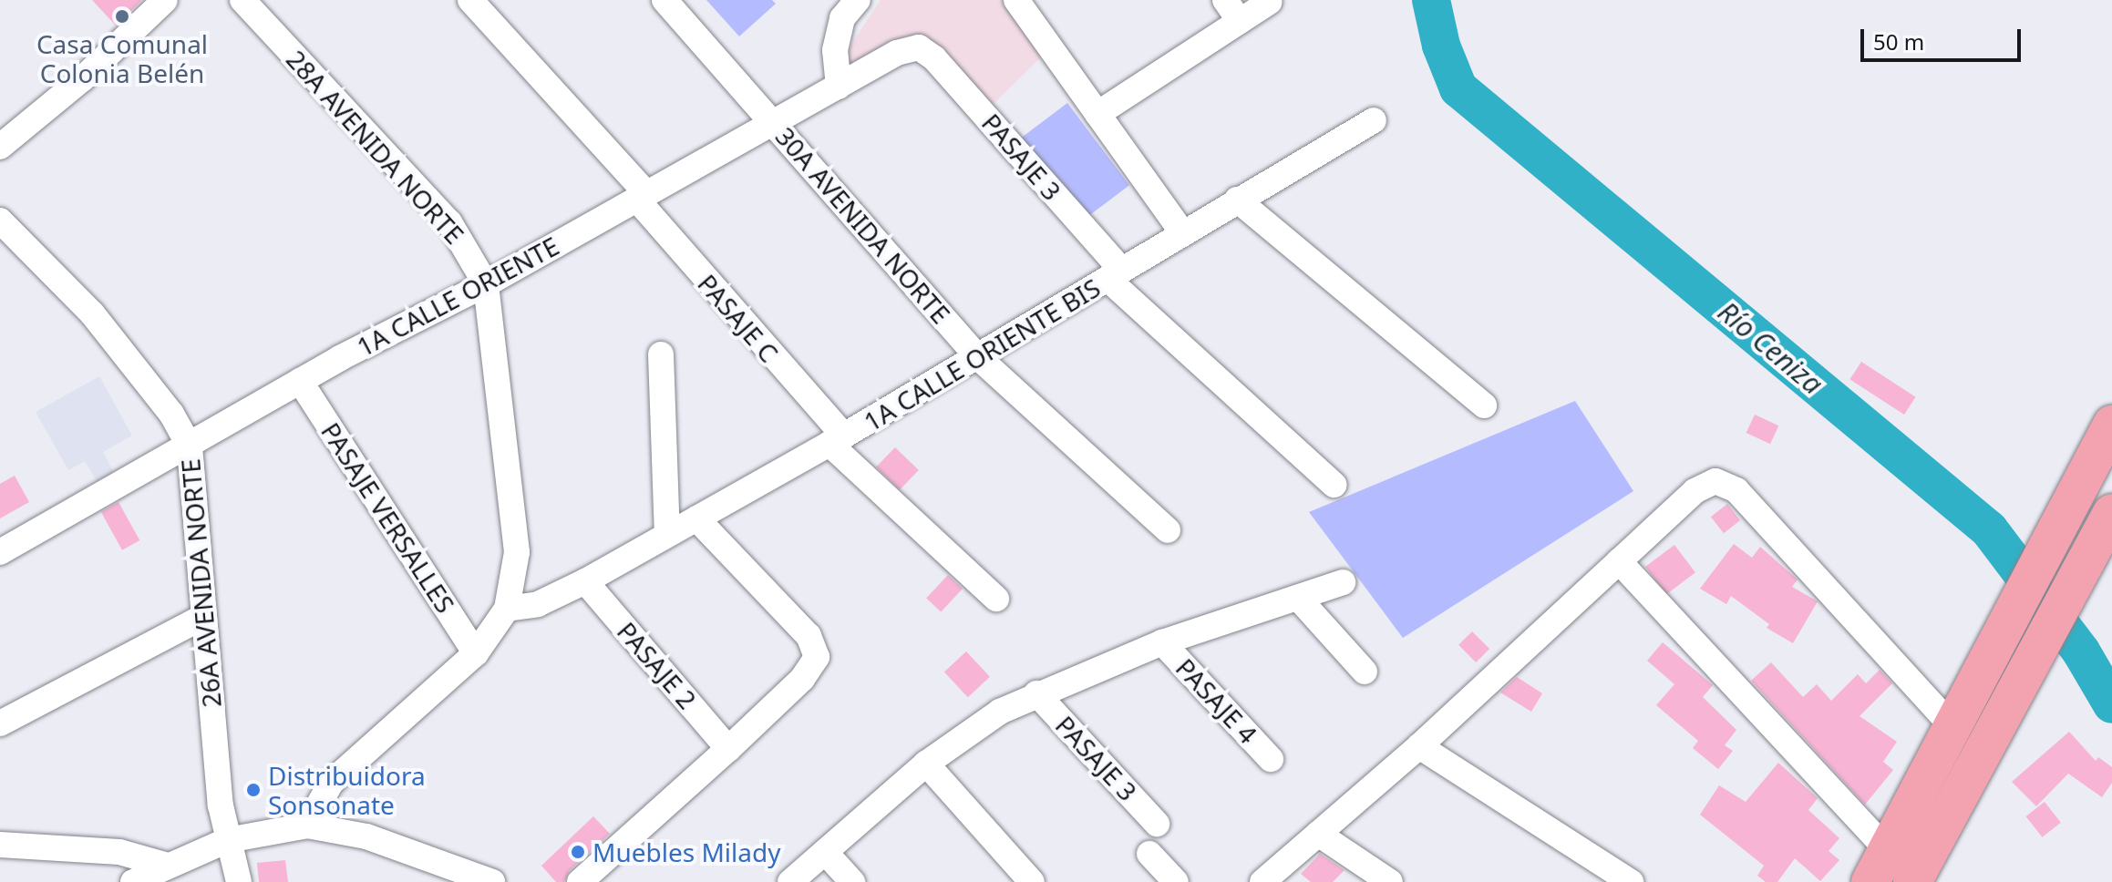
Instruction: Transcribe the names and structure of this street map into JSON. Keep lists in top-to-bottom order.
{
  "streets": {
    "street": [
      "28A AVENIDA NORTE",
      "PASAJE 3",
      "30A AVENIDA NORTE",
      "1A CALLE ORIENTE",
      "PASAJE C",
      "1A CALLE ORIENTE BIS",
      "PASAJE VERSALLES",
      "26A AVENIDA NORTE",
      "PASAJE 2",
      "PASAJE 4"
    ]
  },
  "crossings": [
    ["28A AVENIDA NORTE", "1A CALLE ORIENTE"],
    ["28A AVENIDA NORTE", "1A CALLE ORIENTE BIS"],
    ["PASAJE 3", "1A CALLE ORIENTE"],
    ["PASAJE 3", "1A CALLE ORIENTE BIS"],
    ["30A AVENIDA NORTE", "1A CALLE ORIENTE"],
    ["30A AVENIDA NORTE", "1A CALLE ORIENTE BIS"],
    ["1A CALLE ORIENTE", "PASAJE C"],
    ["1A CALLE ORIENTE", "PASAJE VERSALLES"],
    ["1A CALLE ORIENTE", "26A AVENIDA NORTE"],
    ["PASAJE C", "1A CALLE ORIENTE BIS"],
    ["1A CALLE ORIENTE BIS", "PASAJE 2"]
  ],
  "water": ["Río Ceniza"],
  "places": ["Casa Comunal Colonia Belén", "Distribuidora Sonsonate", "Muebles Milady"],
  "scale_bar": "50 m"
}
